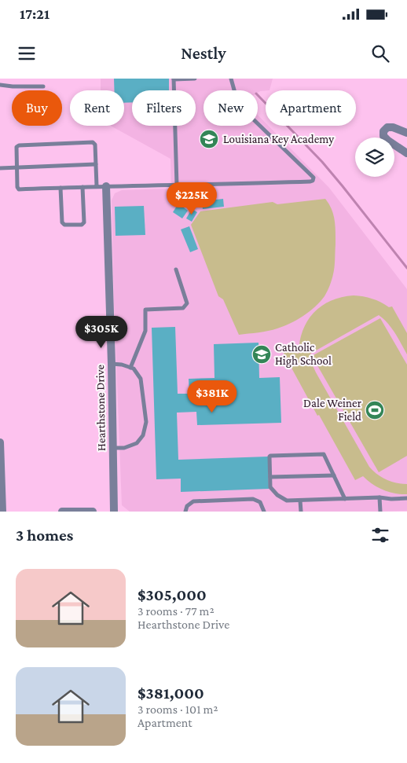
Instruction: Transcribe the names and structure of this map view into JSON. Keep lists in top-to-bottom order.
{
  "streets": {
    "street": ["Hearthstone Drive"]
  },
  "places": {
    "school or university": ["Louisiana Key Academy", "Catholic High School"],
    "sports": ["Dale Weiner Field"]
  },
  "page": {
    "status": "17:21",
    "header": "Nestly",
    "chip": [
      "Buy",
      "Rent",
      "Filters",
      "New",
      "Apartment"
    ],
    "price": ["$225K", "$305K", "$381K"],
    "heading": "3 homes",
    "list": [
      {
        "name": "$305,000",
        "note": "3 rooms · 77 m² · Hearthstone Drive"
      },
      {
        "name": "$381,000",
        "note": "3 rooms · 101 m² · Apartment"
      }
    ]
  }
}
